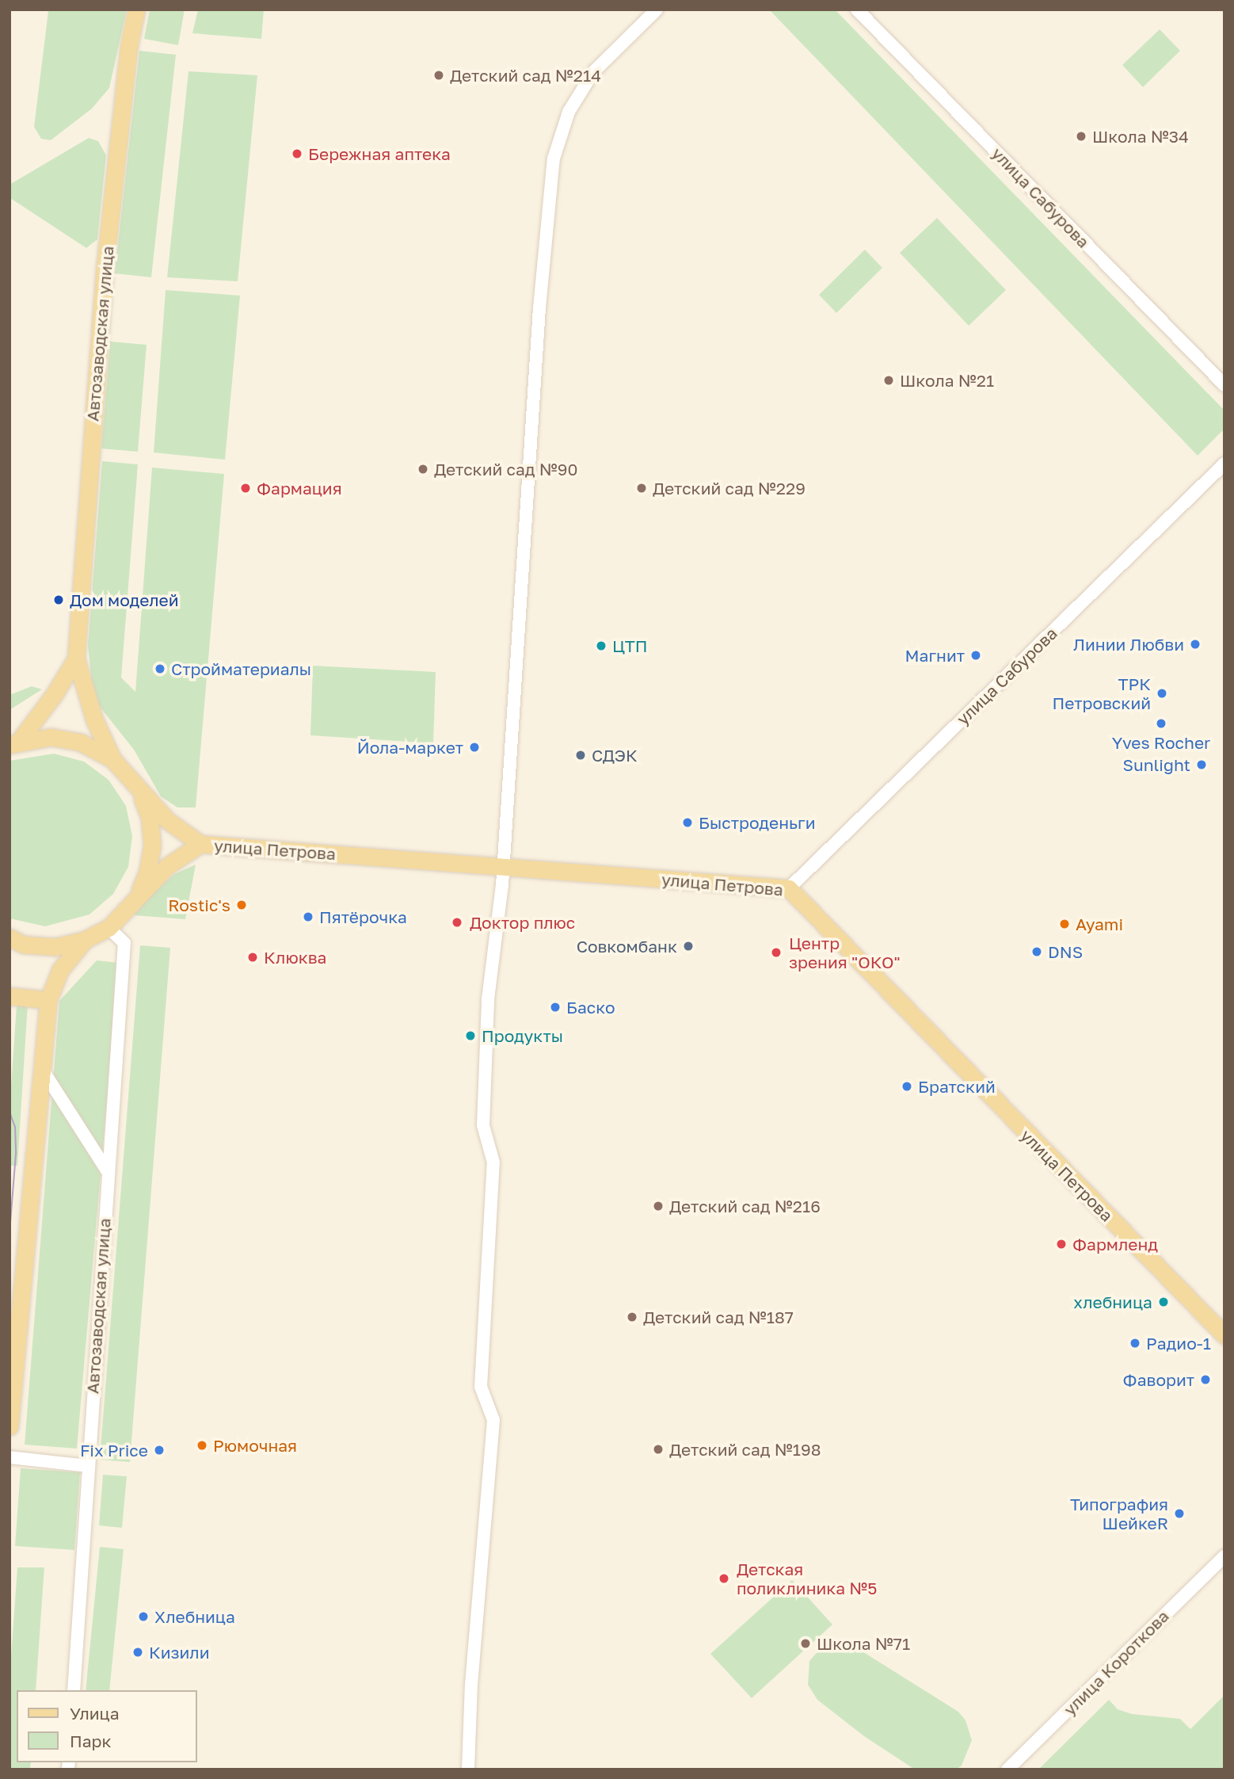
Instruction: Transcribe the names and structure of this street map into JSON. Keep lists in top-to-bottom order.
{
  "streets": {
    "main road": ["Автозаводская улица", "улица Петрова"],
    "street": ["улица Сабурова", "улица Короткова"]
  },
  "crossings": [
    ["улица Сабурова", "улица Петрова"]
  ],
  "places": [
    "Детский сад №214",
    "Школа №34",
    "Бережная аптека",
    "Школа №21",
    "Детский сад №90",
    "Фармация",
    "Детский сад №229",
    "Дом моделей",
    "Линии Любви",
    "ЦТП",
    "Магнит",
    "Стройматериалы",
    "ТРК Петровский",
    "Yves Rocher",
    "Йола-маркет",
    "СДЭК",
    "Sunlight",
    "Быстроденьги",
    "Rostic's",
    "Пятёрочка",
    "Доктор плюс",
    "Ayami",
    "Совкомбанк",
    "DNS",
    "Центр зрения \"ОКО\"",
    "Клюква",
    "Баско",
    "Продукты",
    "Братский",
    "Детский сад №216",
    "Фармленд",
    "хлебница",
    "Детский сад №187",
    "Радио-1",
    "Фаворит",
    "Рюмочная",
    "Детский сад №198",
    "Fix Price",
    "Типография ШейкеR",
    "Детская поликлиника №5",
    "Хлебница",
    "Школа №71",
    "Кизили"
  ],
  "legend": ["Улица", "Парк"]
}
